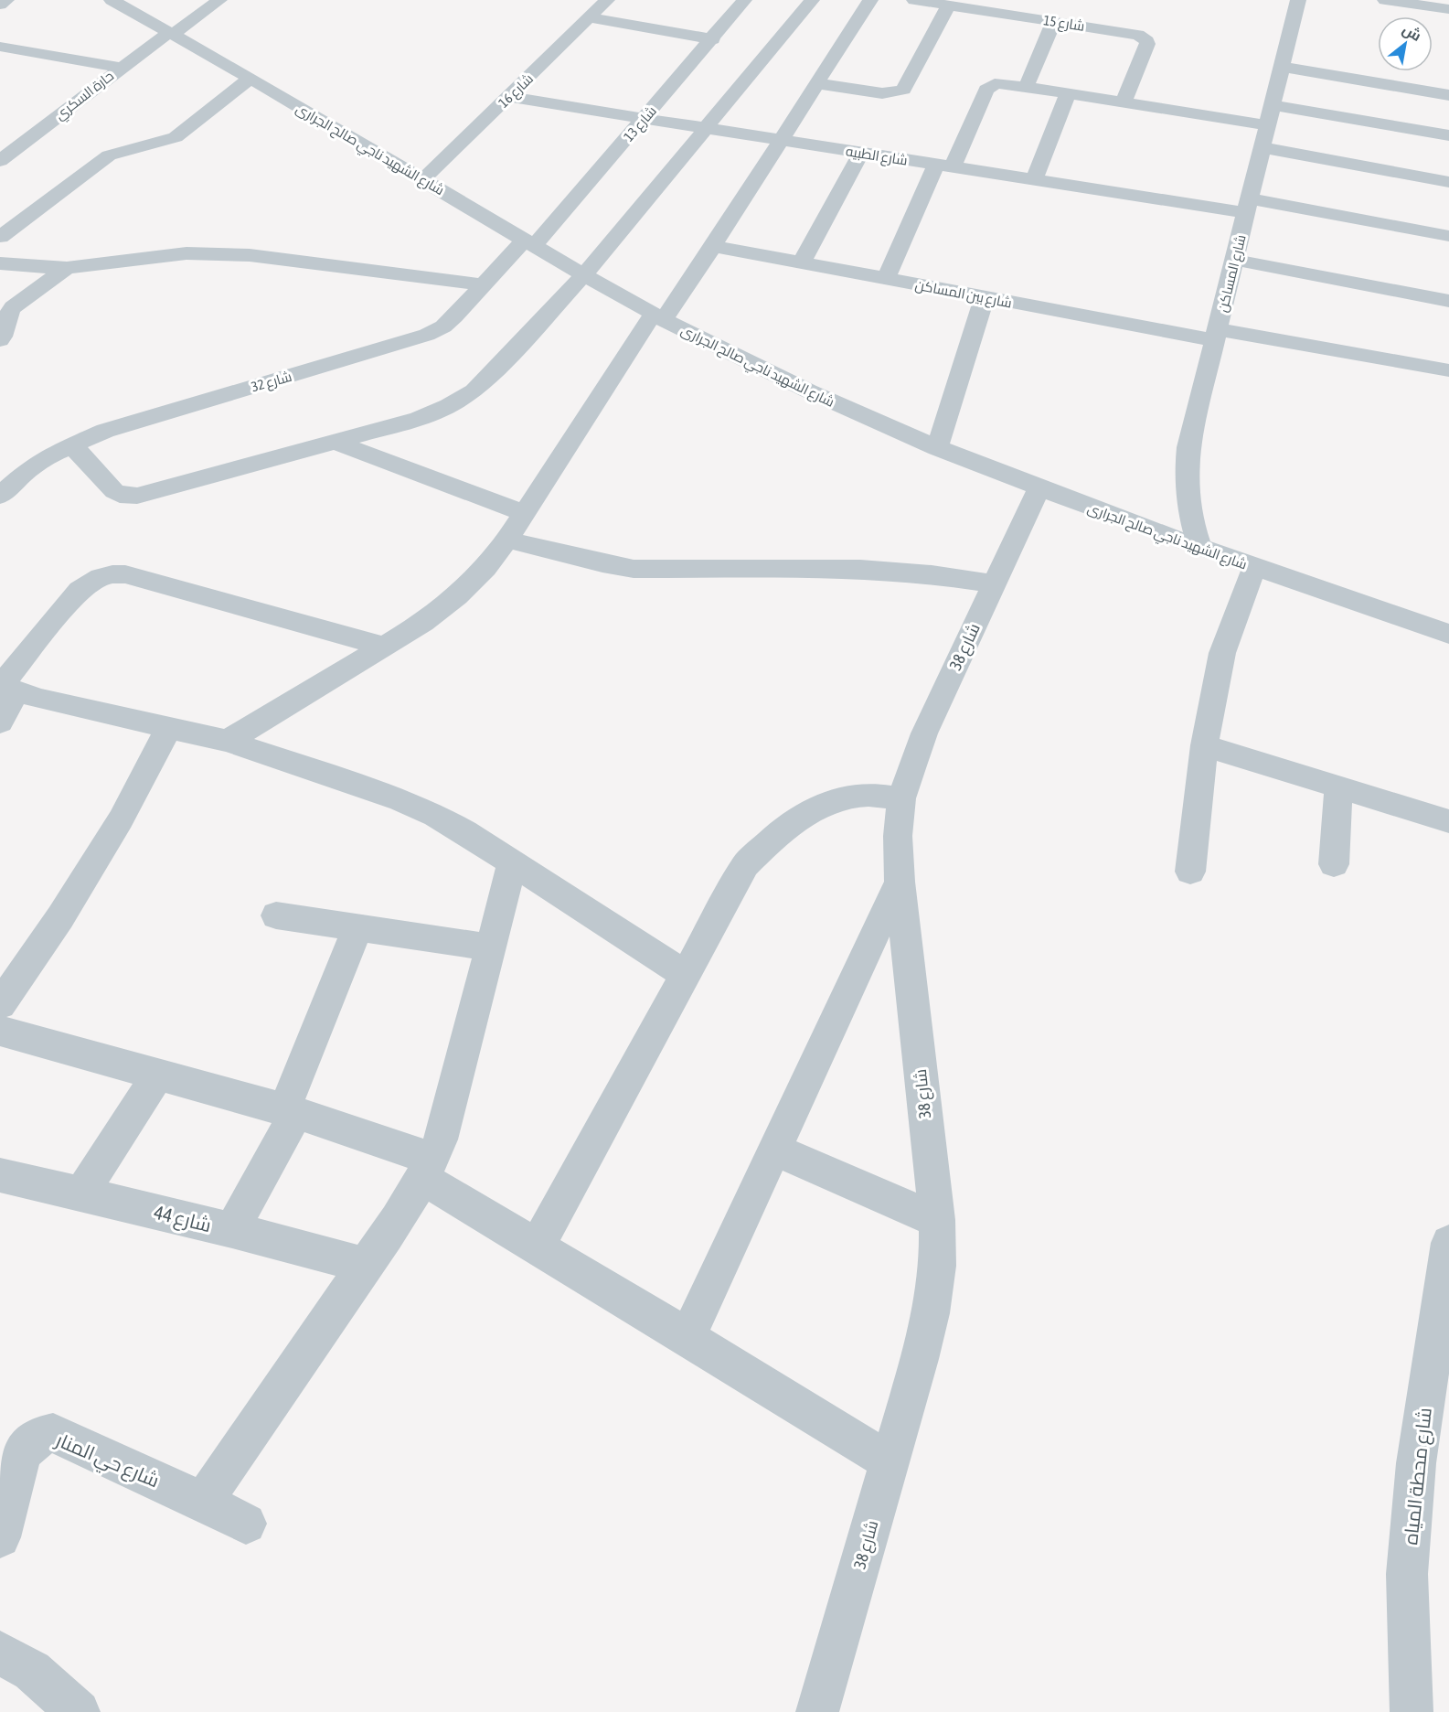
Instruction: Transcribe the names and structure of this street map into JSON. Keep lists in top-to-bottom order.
{
  "streets": {
    "street": [
      "شارع 15",
      "شارع 16",
      "حارة السكري",
      "شارع 13",
      "شارع الشهيد ناجي صالح الجرارى",
      "شارع الطبيه",
      "شارع المساكن",
      "شارع بين المساكن",
      "شارع 32",
      "شارع 38",
      "شارع 44",
      "شارع حي المنار",
      "شارع محطة المياه"
    ]
  },
  "crossings": [
    ["شارع 16", "شارع الشهيد ناجي صالح الجرارى"],
    ["شارع 16", "شارع الطبيه"],
    ["حارة السكري", "شارع الشهيد ناجي صالح الجرارى"],
    ["شارع 13", "شارع الشهيد ناجي صالح الجرارى"],
    ["شارع 13", "شارع الطبيه"],
    ["شارع 13", "شارع 32"],
    ["شارع الشهيد ناجي صالح الجرارى", "شارع المساكن"],
    ["شارع الشهيد ناجي صالح الجرارى", "شارع 32"],
    ["شارع الشهيد ناجي صالح الجرارى", "شارع 38"],
    ["شارع الطبيه", "شارع المساكن"],
    ["شارع المساكن", "شارع بين المساكن"]
  ],
  "north": "top right"
}
